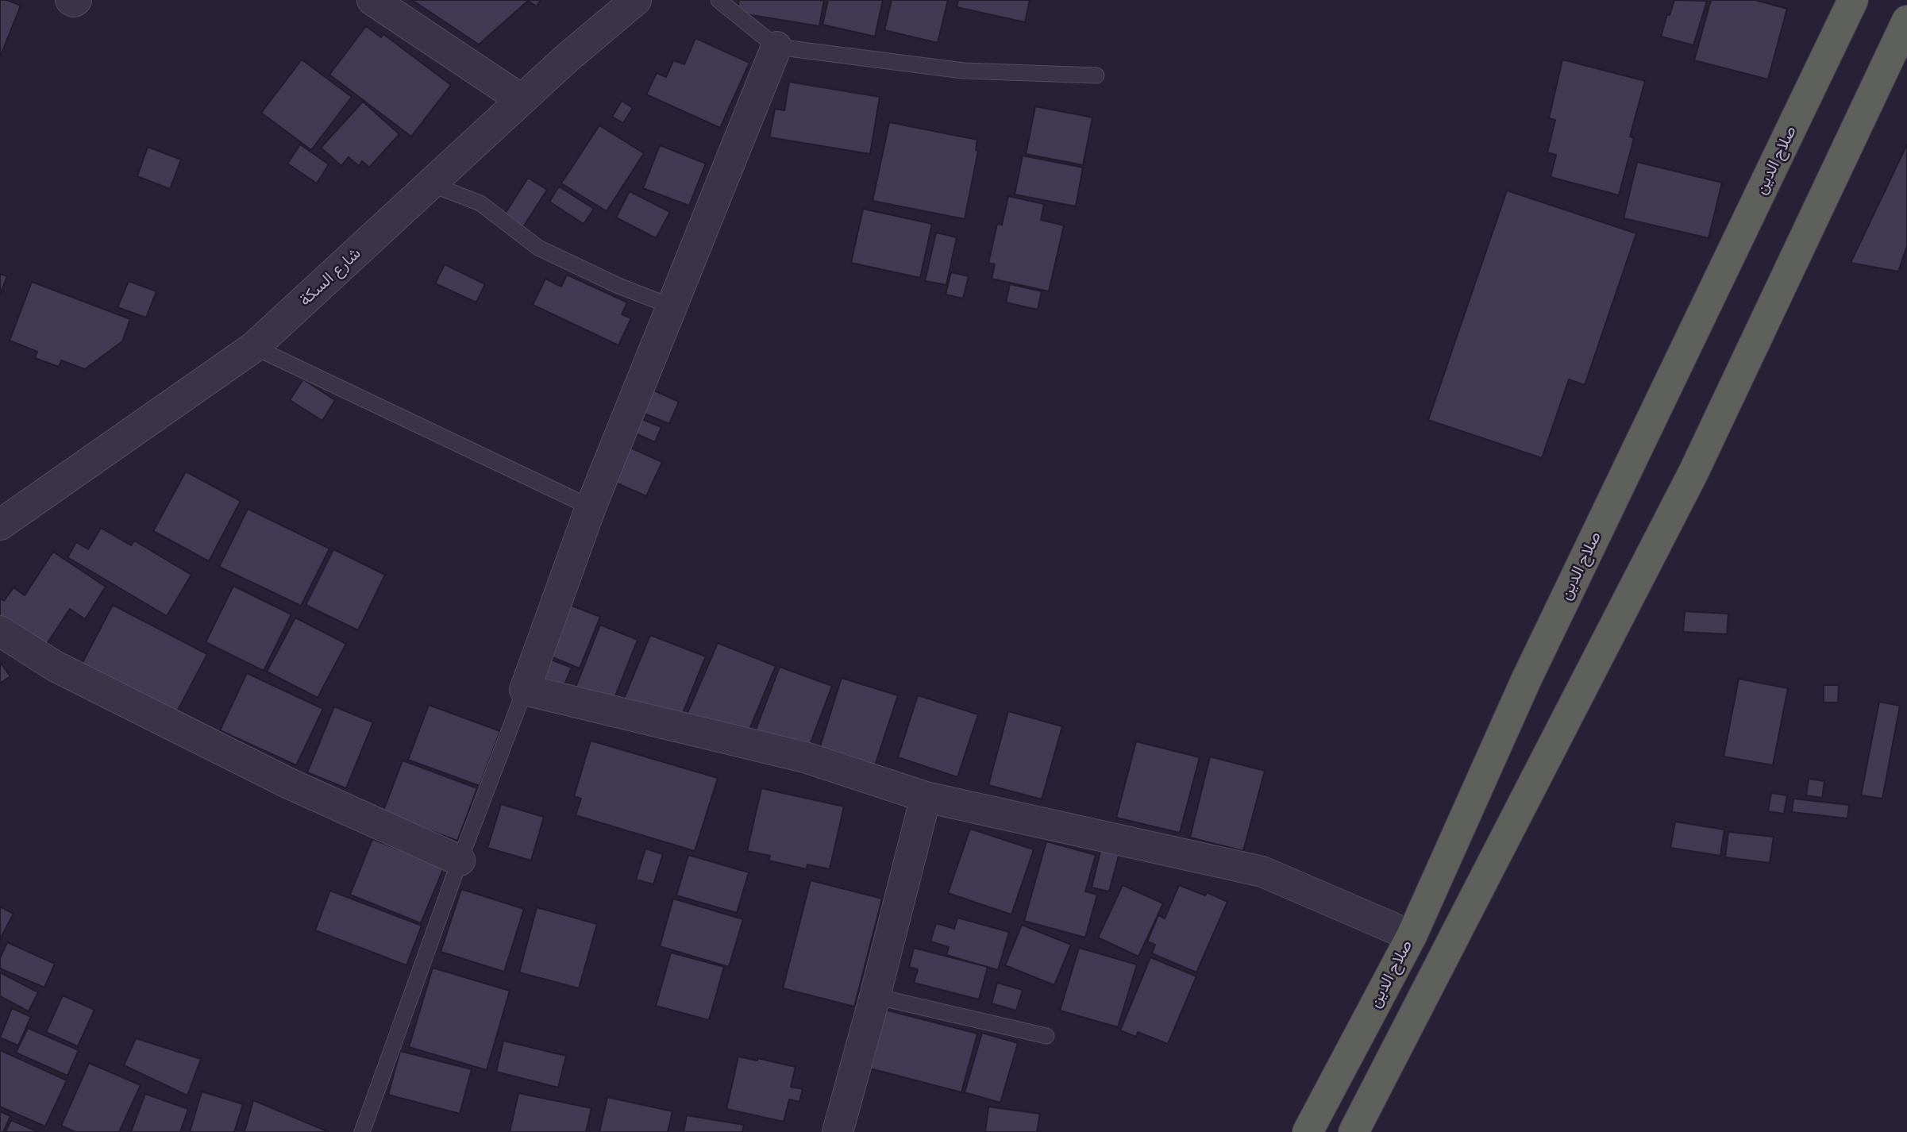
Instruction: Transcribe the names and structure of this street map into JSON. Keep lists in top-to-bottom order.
{
  "streets": {
    "highway": ["صلاح الدين"],
    "street": ["شارع السكة"]
  }
}
